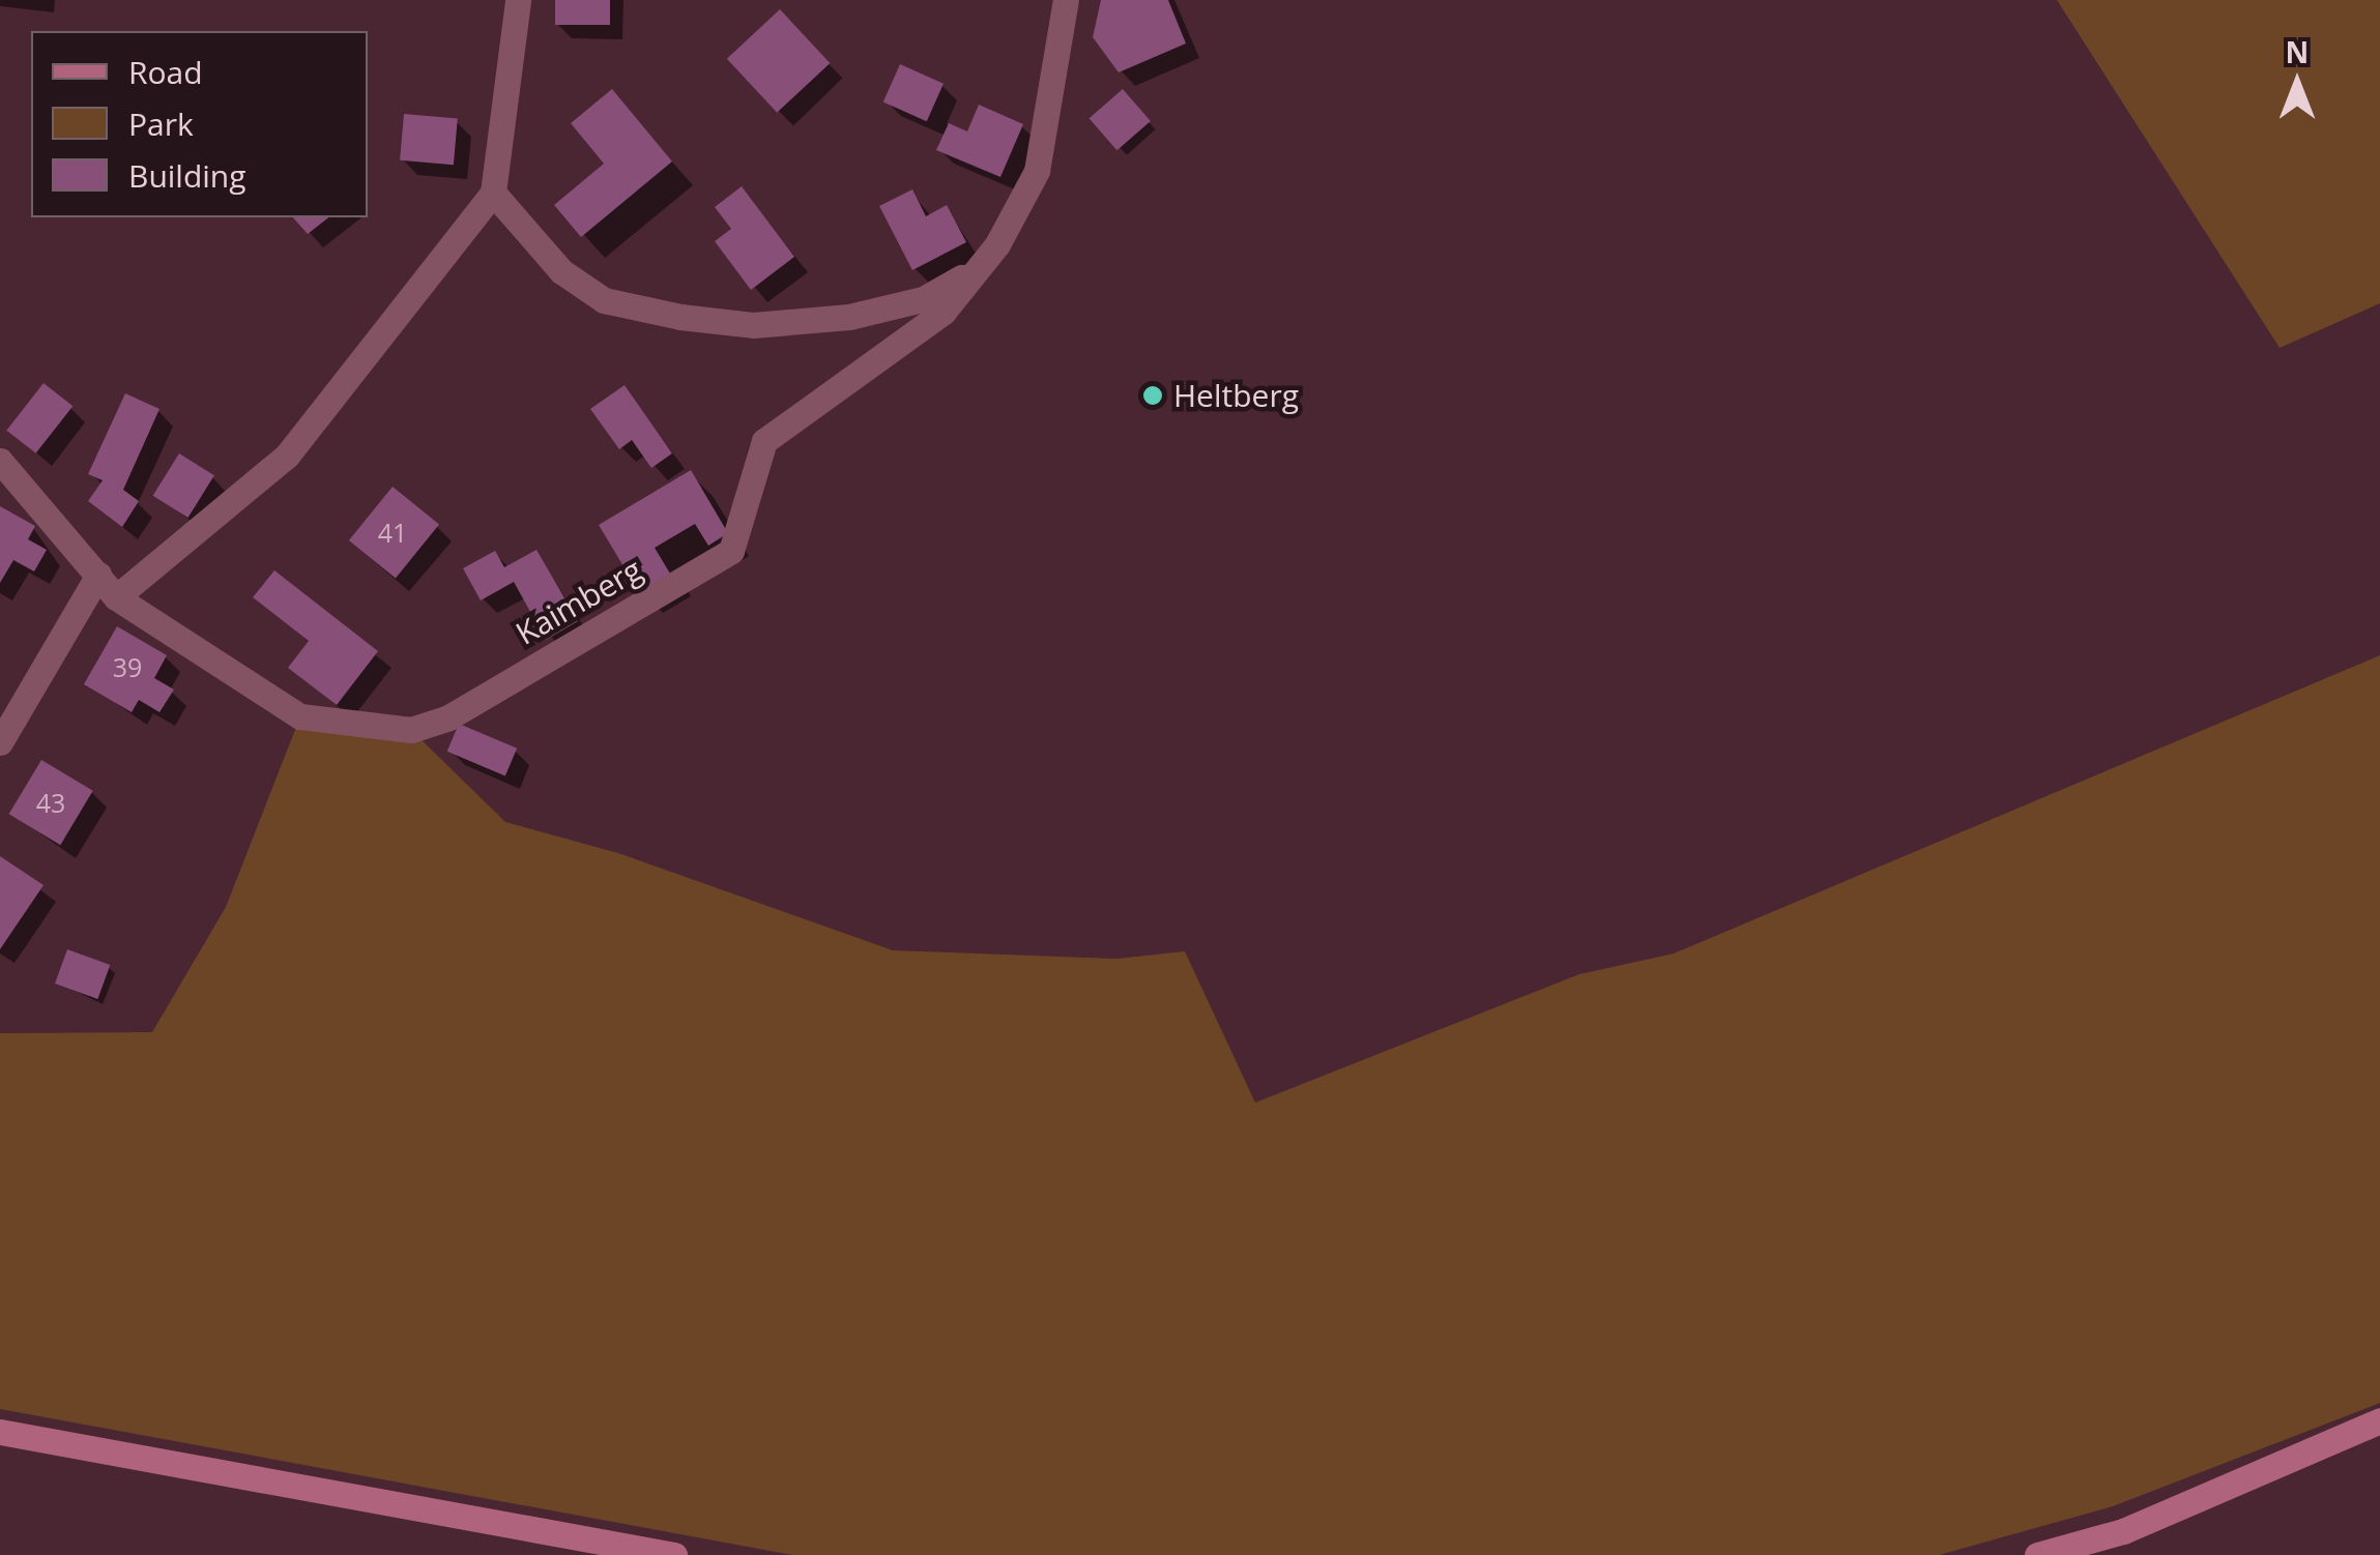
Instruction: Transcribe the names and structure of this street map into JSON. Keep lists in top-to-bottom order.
{
  "streets": {
    "street": ["Kaimberg"]
  },
  "places": ["Heltberg"],
  "house_numbers": ["41", "39", "43"],
  "legend": ["Road", "Park", "Building"],
  "north": "top"
}
